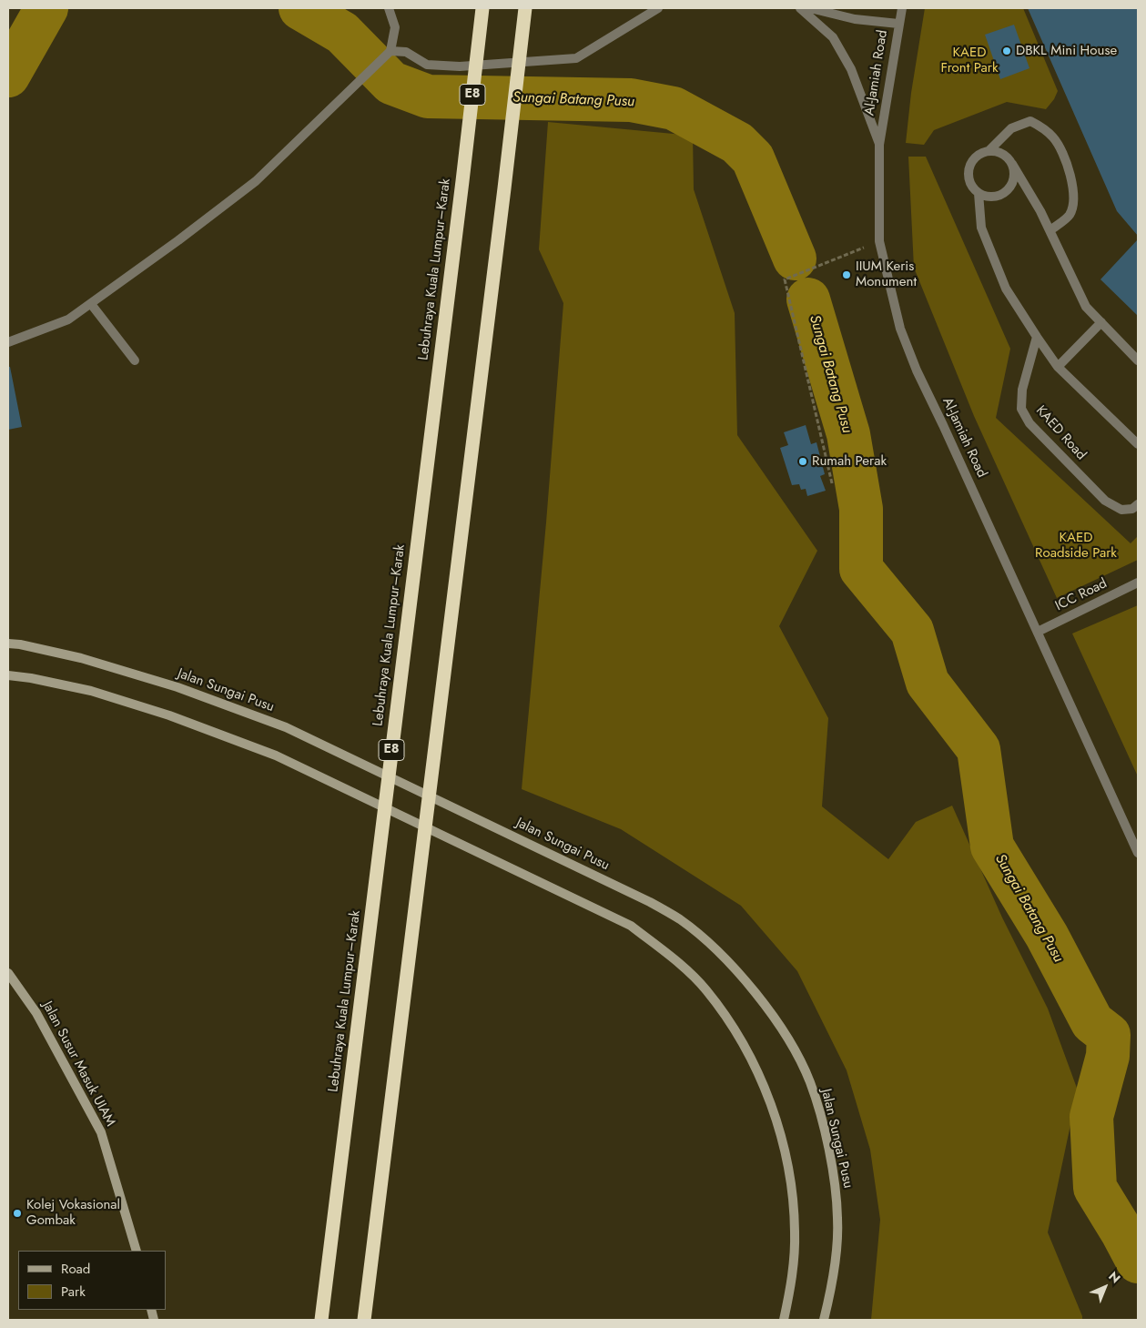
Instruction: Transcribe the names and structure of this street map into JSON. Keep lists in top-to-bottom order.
{
  "streets": {
    "highway": ["E8", "Lebuhraya Kuala Lumpur–Karak"],
    "main road": ["Jalan Sungai Pusu", "Jalan Susur Masuk UIAM"],
    "street": ["Al-Jamiah Road", "KAED Road", "ICC Road"]
  },
  "crossings": [
    ["Al-Jamiah Road", "ICC Road"]
  ],
  "water": ["Sungai Batang Pusu"],
  "parks": ["KAED Front Park", "KAED Roadside Park"],
  "places": [
    "DBKL Mini House",
    "IIUM Keris Monument",
    "Rumah Perak",
    "Kolej Vokasional Gombak"
  ],
  "legend": ["Road", "Park"],
  "north": "top right"
}
